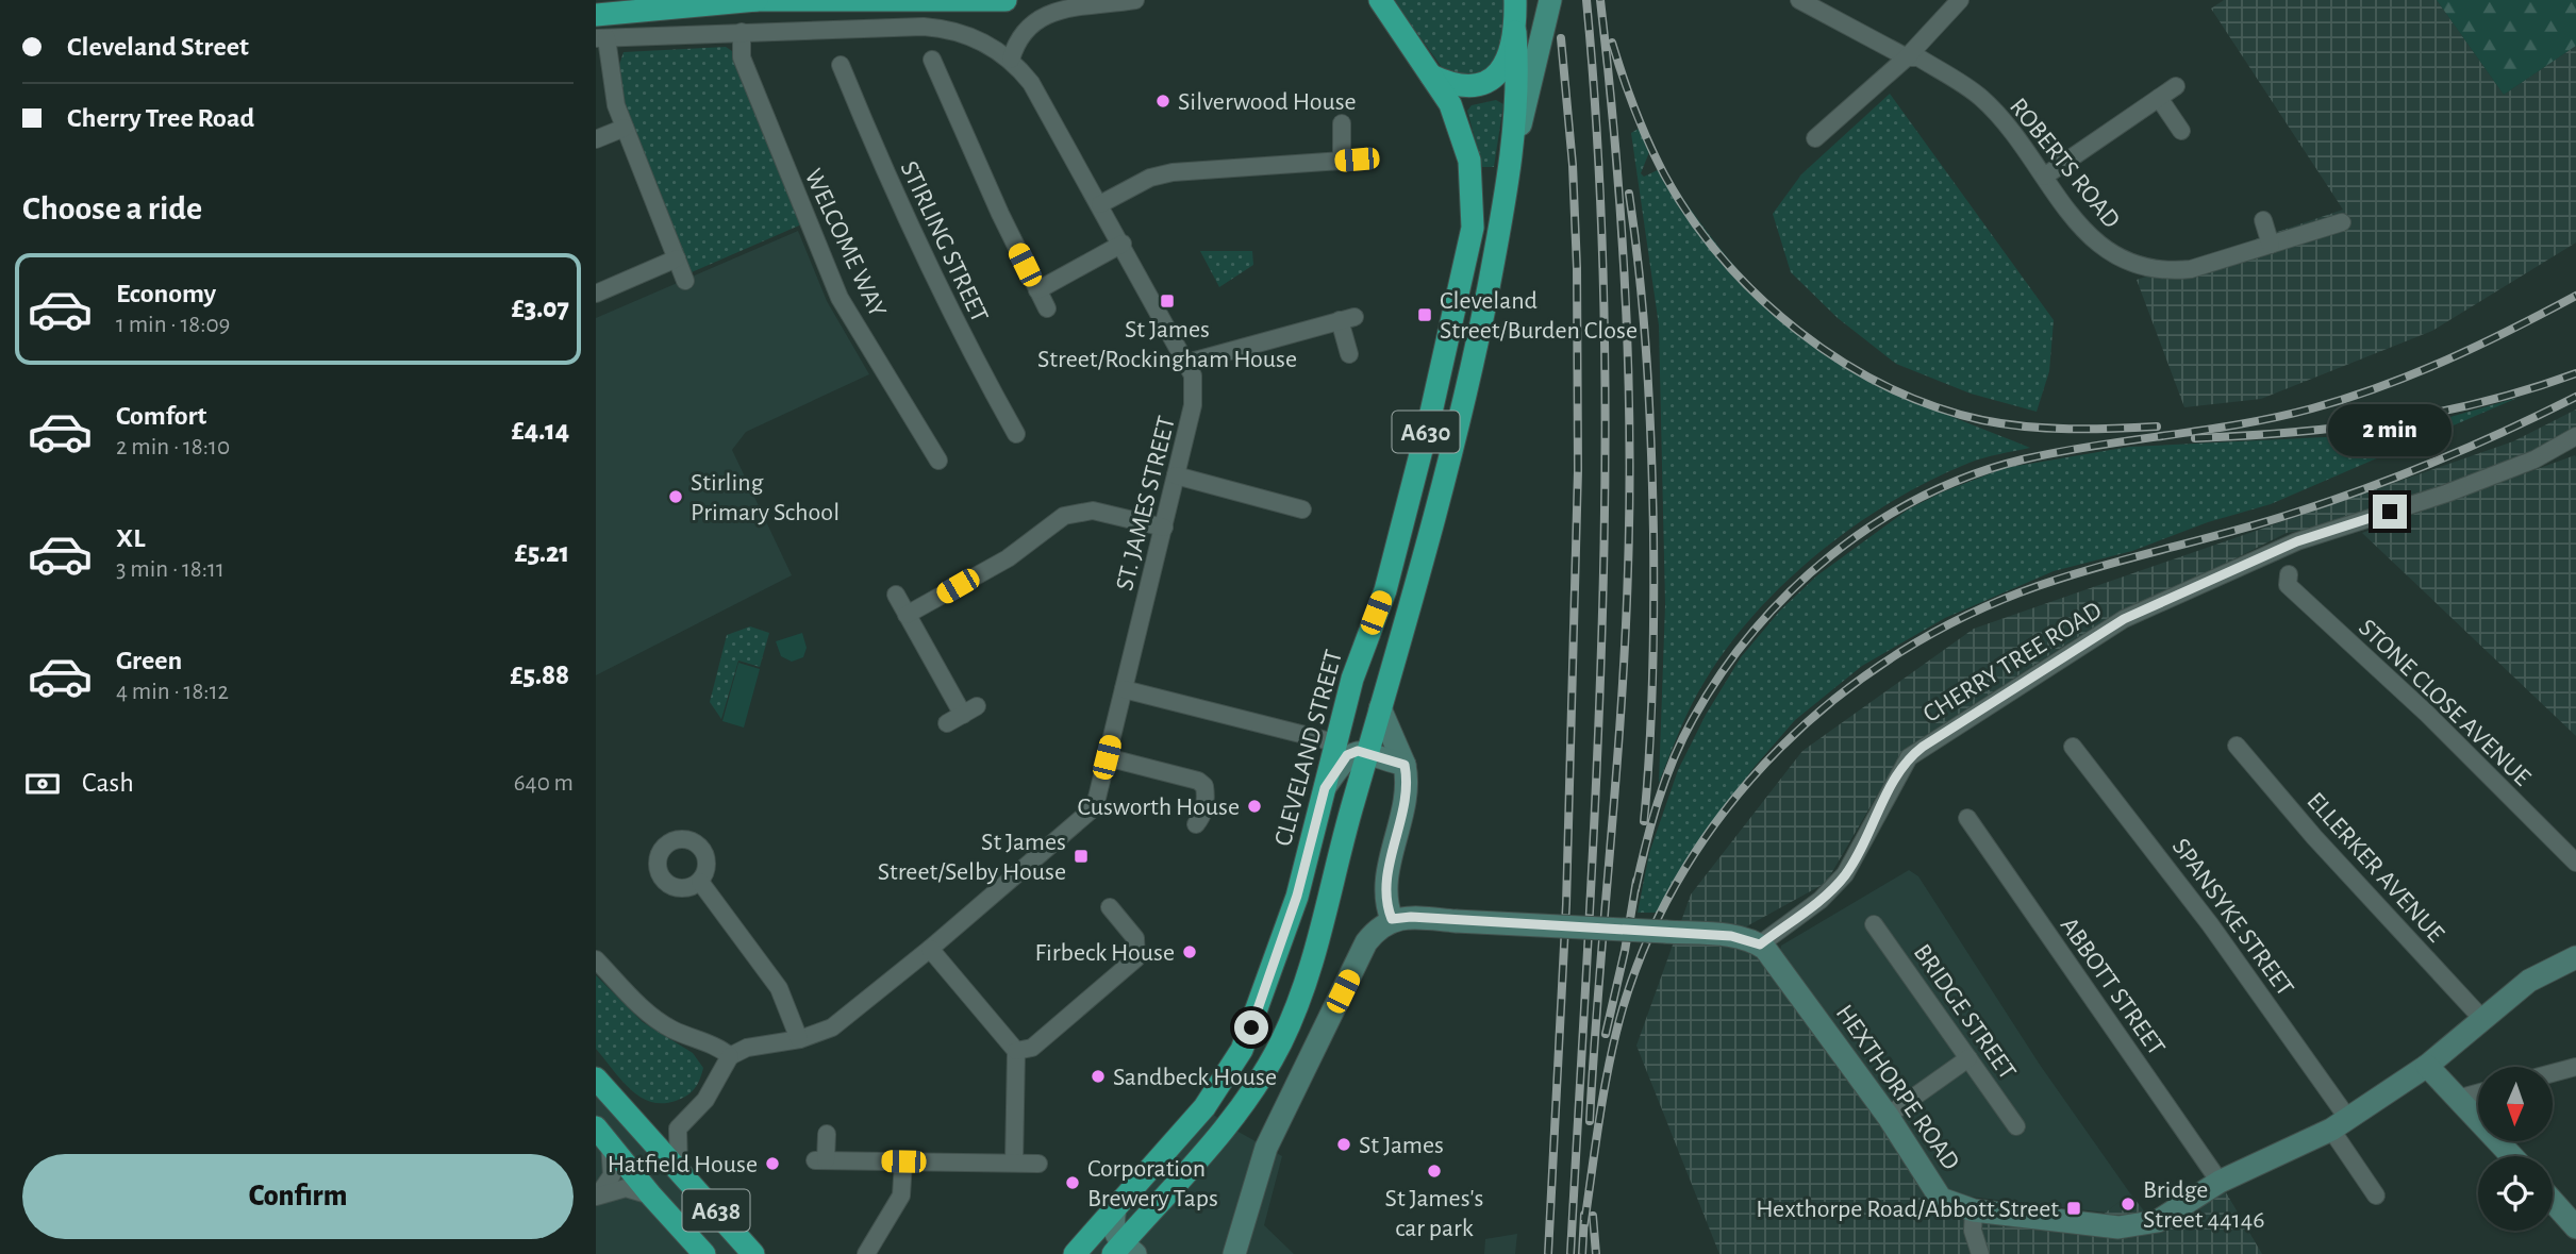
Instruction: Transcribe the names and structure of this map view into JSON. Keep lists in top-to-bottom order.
{
  "streets": {
    "highway": ["A630", "CLEVELAND STREET", "A638"],
    "street": [
      "ROBERTS ROAD",
      "STIRLING STREET",
      "WELCOME WAY",
      "ST. JAMES STREET",
      "CHERRY TREE ROAD",
      "STONE CLOSE AVENUE",
      "ELLERKER AVENUE",
      "SPANSYKE STREET",
      "ABBOTT STREET",
      "BRIDGE STREET",
      "HEXTHORPE ROAD"
    ]
  },
  "crossings": [
    ["WELCOME WAY", "ST. JAMES STREET"],
    ["A630", "CLEVELAND STREET"],
    ["CHERRY TREE ROAD", "HEXTHORPE ROAD"],
    ["ELLERKER AVENUE", "HEXTHORPE ROAD"],
    ["SPANSYKE STREET", "HEXTHORPE ROAD"],
    ["ABBOTT STREET", "HEXTHORPE ROAD"]
  ],
  "places": {
    "other": [
      "Silverwood House",
      "Stirling Primary School",
      "Cusworth House",
      "Firbeck House",
      "Sandbeck House",
      "St James",
      "Hatfield House",
      "St James's car park",
      "Corporation Brewery Taps",
      "Bridge Street 44146"
    ],
    "transit": [
      "St James Street/Rockingham House",
      "Cleveland Street/Burden Close",
      "St James Street/Selby House",
      "Hexthorpe Road/Abbott Street"
    ]
  },
  "north": "bottom",
  "page": {
    "banner": ["Cleveland Street", "Cherry Tree Road"],
    "heading": "Choose a ride",
    "list": [
      {
        "name": "Economy",
        "note": "1 min · 18:09",
        "value": "£3.07"
      },
      {
        "name": "Comfort",
        "note": "2 min · 18:10",
        "value": "£4.14"
      },
      {
        "name": "XL",
        "note": "3 min · 18:11",
        "value": "£5.21"
      },
      {
        "name": "Green",
        "note": "4 min · 18:12",
        "value": "£5.88"
      }
    ],
    "bubble": "2 min",
    "pay": ["Cash", "640 m"],
    "buttons": "Confirm"
  }
}
